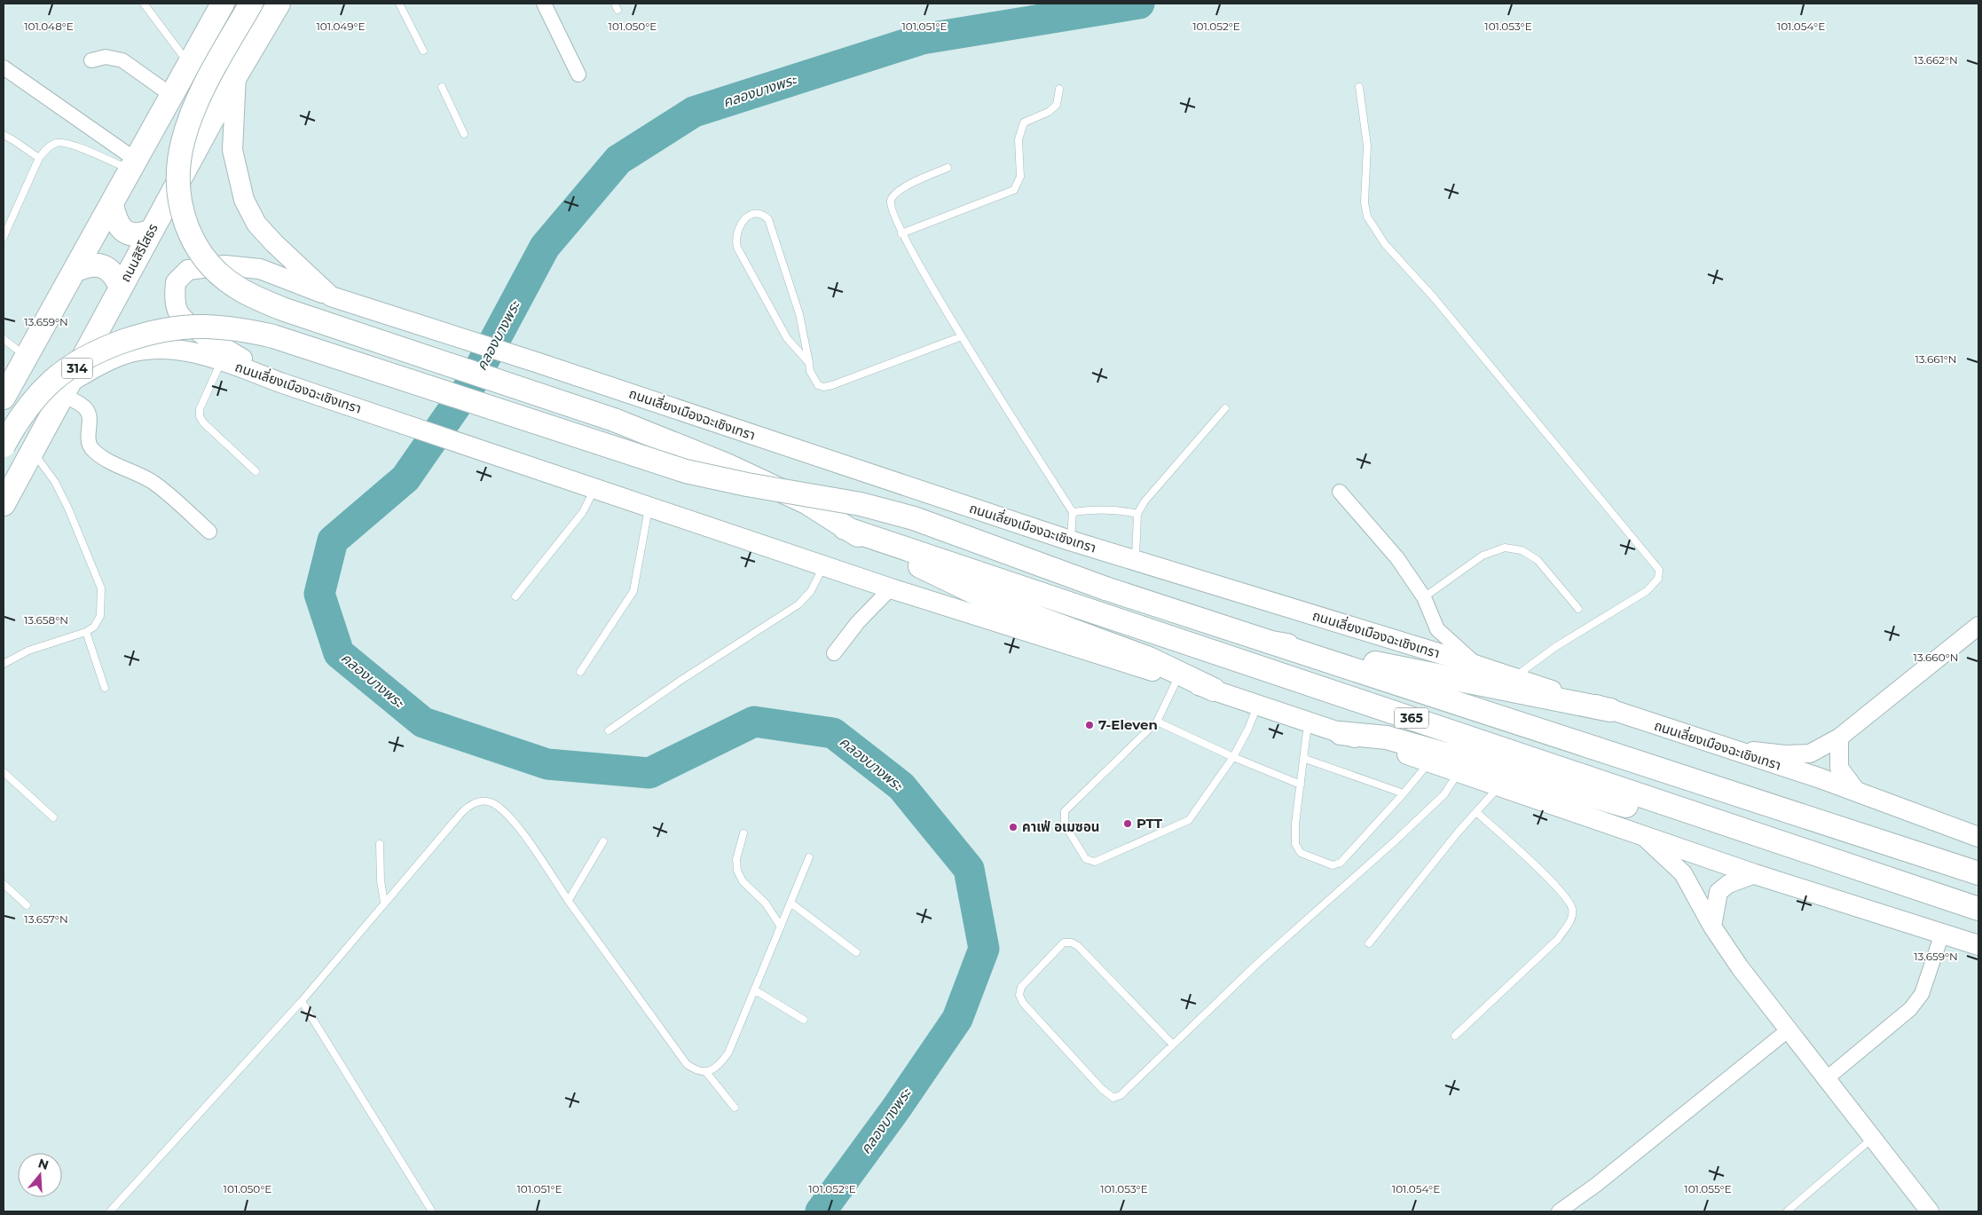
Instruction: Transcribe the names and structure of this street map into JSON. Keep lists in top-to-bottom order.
{
  "streets": {
    "highway": ["ถนนสิริโสธร", "314", "365"],
    "main road": ["ถนนเลี่ยงเมืองฉะเชิงเทรา"]
  },
  "crossings": [
    ["ถนนสิริโสธร", "ถนนเลี่ยงเมืองฉะเชิงเทรา"]
  ],
  "water": ["คลองบางพระ"],
  "places": ["7-Eleven", "PTT", "คาเฟ่ อเมซอน"],
  "north": "top",
  "coordinates": [
    "101.048°E",
    "101.049°E",
    "101.050°E",
    "101.051°E",
    "101.052°E",
    "101.053°E",
    "101.054°E",
    "13.662°N",
    "13.659°N",
    "13.661°N",
    "13.658°N",
    "13.660°N",
    "13.657°N",
    "101.055°E"
  ]
}
